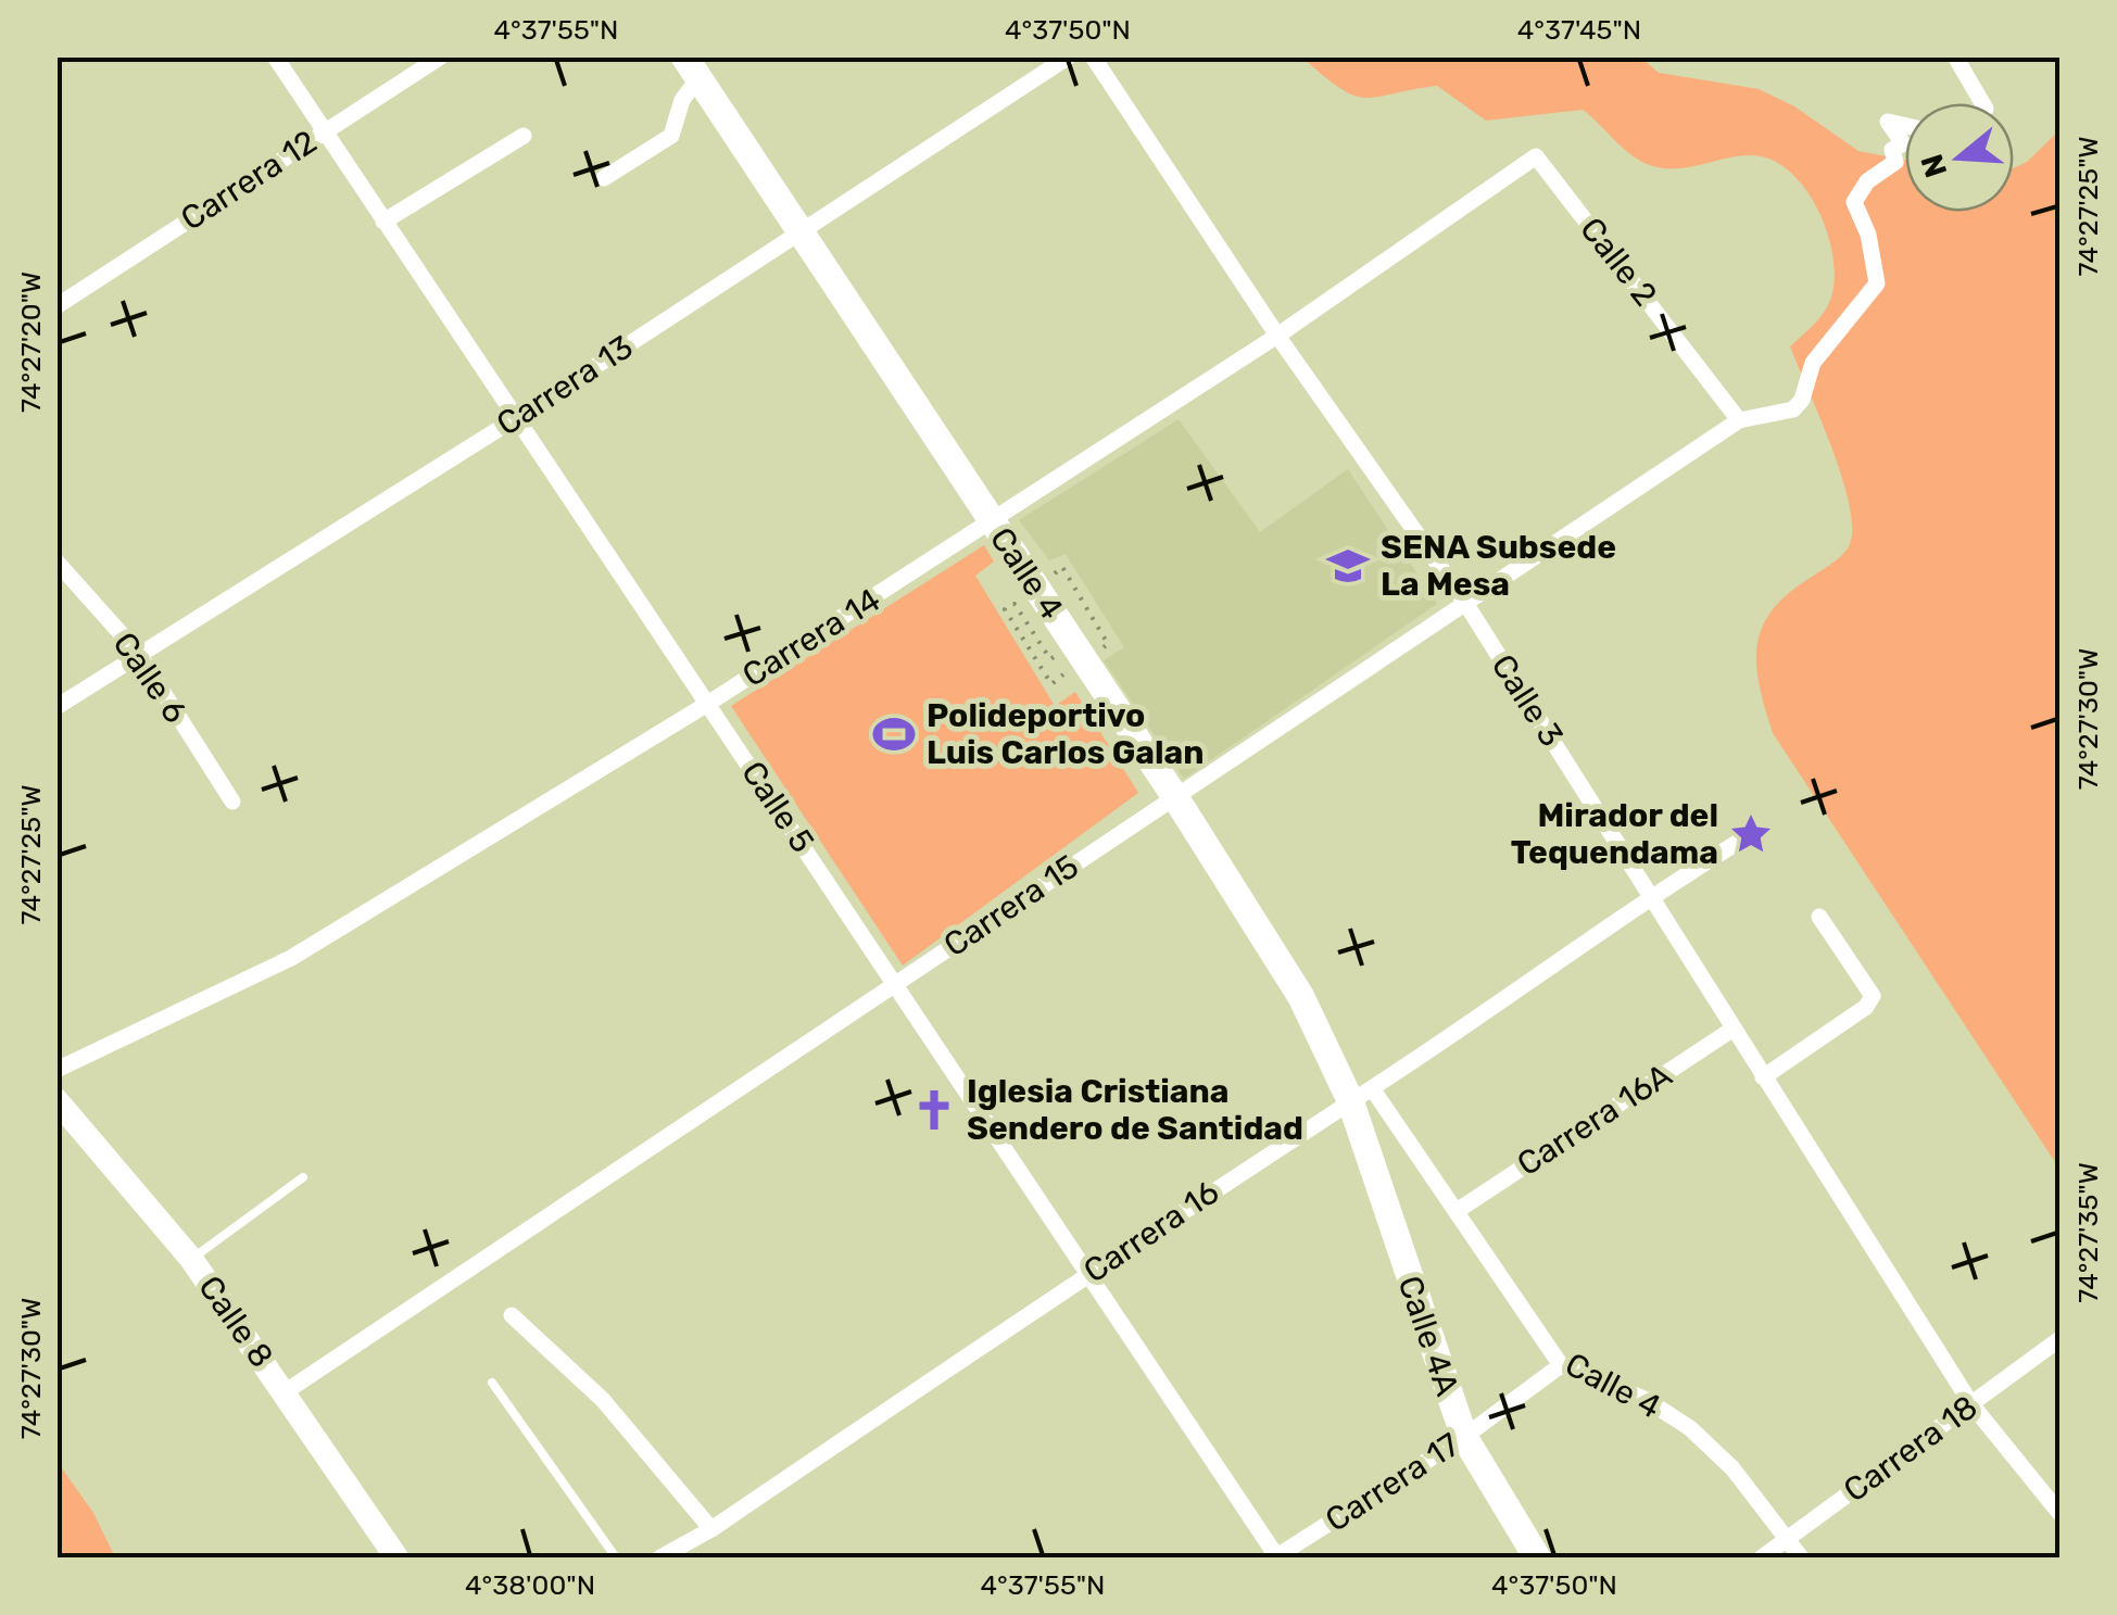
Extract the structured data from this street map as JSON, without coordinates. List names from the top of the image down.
{
  "streets": {
    "main road": ["Calle 4", "Calle 8", "Calle 4A"],
    "street": [
      "Carrera 12",
      "Calle 2",
      "Carrera 13",
      "Carrera 14",
      "Calle 6",
      "Calle 3",
      "Calle 5",
      "Carrera 15",
      "Carrera 16A",
      "Carrera 16",
      "Carrera 18",
      "Carrera 17"
    ]
  },
  "crossings": [
    ["Carrera 12", "Calle 5"],
    ["Calle 2", "Carrera 14"],
    ["Calle 2", "Carrera 15"],
    ["Carrera 13", "Calle 4"],
    ["Carrera 13", "Calle 6"],
    ["Carrera 13", "Calle 5"],
    ["Calle 4", "Carrera 14"],
    ["Calle 4", "Carrera 15"],
    ["Calle 4", "Carrera 16A"],
    ["Calle 4", "Carrera 16"],
    ["Calle 4", "Calle 4A"],
    ["Calle 4", "Carrera 18"],
    ["Calle 4", "Carrera 17"],
    ["Carrera 14", "Calle 3"],
    ["Carrera 14", "Calle 5"],
    ["Calle 3", "Carrera 15"],
    ["Calle 3", "Carrera 16A"],
    ["Calle 3", "Carrera 16"],
    ["Calle 3", "Carrera 18"],
    ["Calle 5", "Carrera 15"],
    ["Calle 5", "Carrera 16"],
    ["Calle 5", "Carrera 17"],
    ["Carrera 15", "Calle 8"],
    ["Carrera 16", "Calle 4A"],
    ["Calle 4A", "Carrera 17"]
  ],
  "places": {
    "school or university": ["SENA Subsede La Mesa"],
    "sports": ["Polideportivo Luis Carlos Galan"],
    "place": ["Mirador del Tequendama"],
    "church": ["Iglesia Cristiana Sendero de Santidad"]
  },
  "north": "left",
  "coordinates": [
    "4°37'55\"N",
    "4°37'50\"N",
    "4°37'45\"N",
    "74°27'25\"W",
    "74°27'20\"W",
    "74°27'30\"W",
    "74°27'35\"W",
    "4°38'00\"N"
  ]
}
